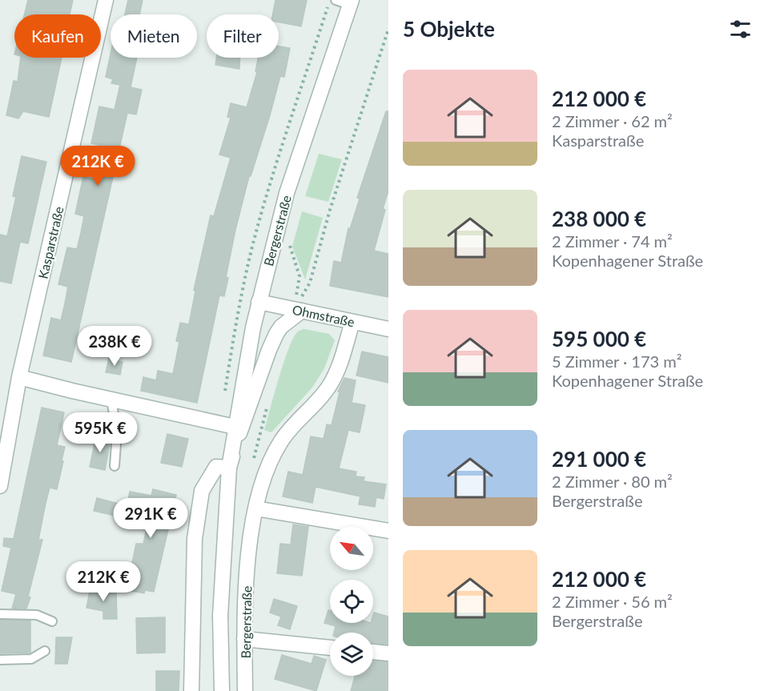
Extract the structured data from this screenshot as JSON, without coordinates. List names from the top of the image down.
{
  "streets": {
    "street": ["Bergerstraße", "Kasparstraße", "Ohmstraße"]
  },
  "crossings": [
    ["Bergerstraße", "Ohmstraße"]
  ],
  "north": "top left",
  "page": {
    "heading": "5 Objekte",
    "chip": ["Kaufen", "Mieten", "Filter"],
    "list": [
      {
        "name": "212 000 €",
        "note": "2 Zimmer · 62 m² · Kasparstraße"
      },
      {
        "name": "238 000 €",
        "note": "2 Zimmer · 74 m² · Kopenhagener Straße"
      },
      {
        "name": "595 000 €",
        "note": "5 Zimmer · 173 m² · Kopenhagener Straße"
      },
      {
        "name": "291 000 €",
        "note": "2 Zimmer · 80 m² · Bergerstraße"
      },
      {
        "name": "212 000 €",
        "note": "2 Zimmer · 56 m² · Bergerstraße"
      }
    ],
    "price": [
      "212K €",
      "238K €",
      "595K €",
      "291K €",
      "212K €"
    ]
  }
}
